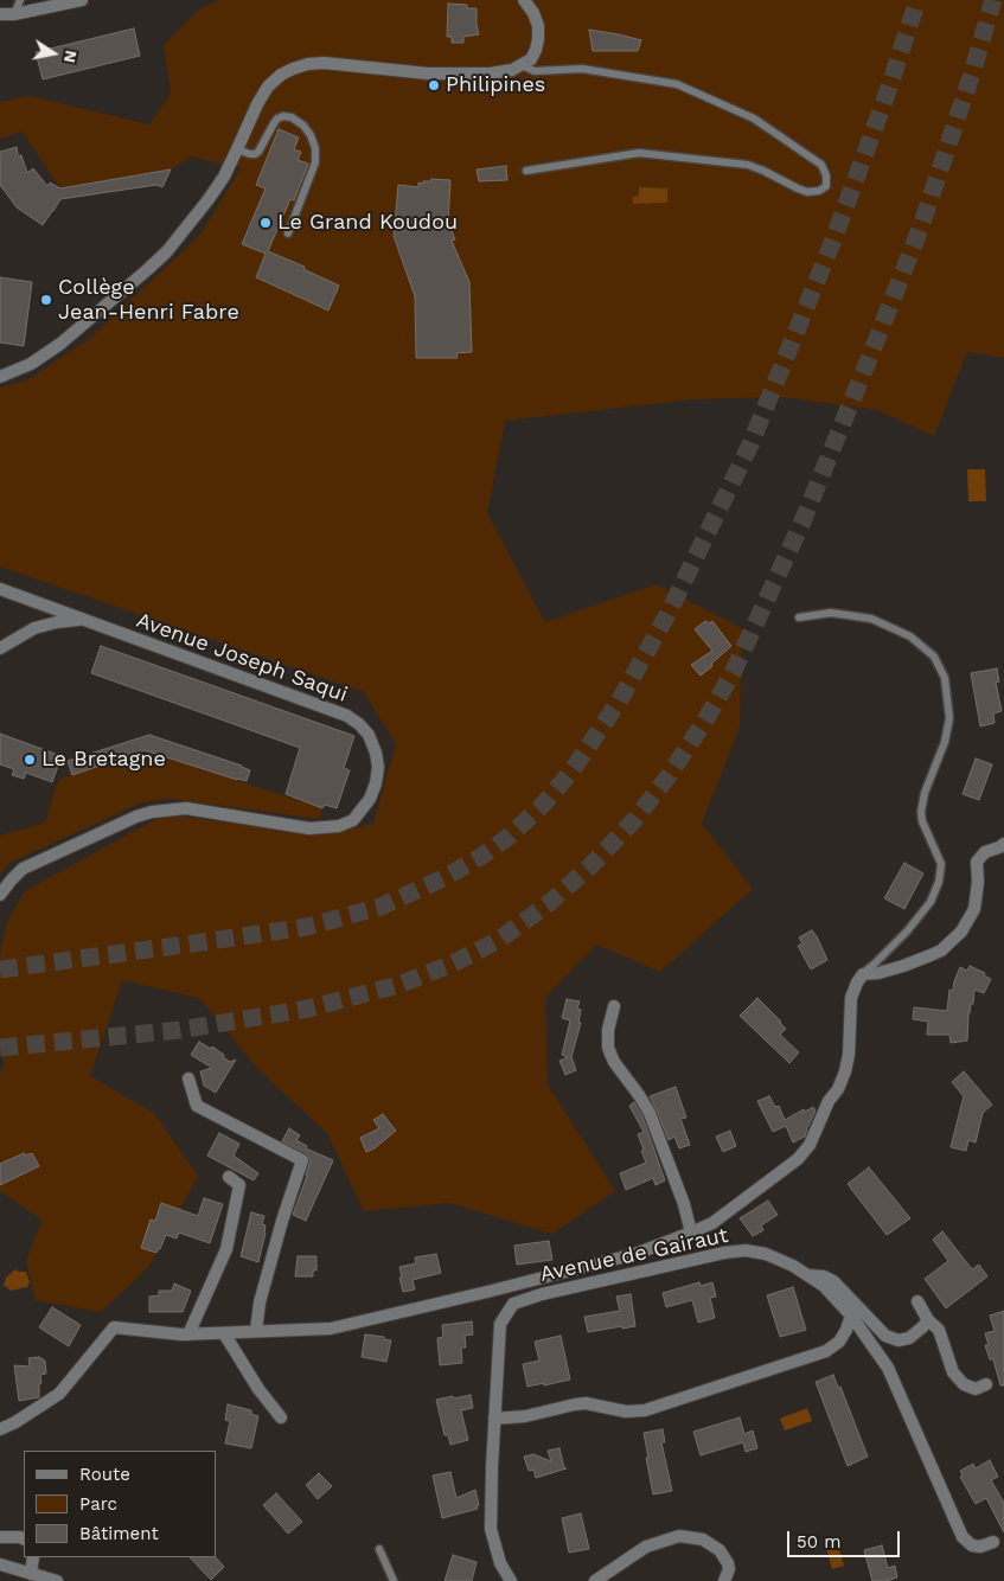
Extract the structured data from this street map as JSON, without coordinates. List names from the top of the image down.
{
  "streets": {
    "street": ["Avenue Joseph Saqui", "Avenue de Gairaut"]
  },
  "places": [
    "Philipines",
    "Le Grand Koudou",
    "Collège Jean-Henri Fabre",
    "Le Bretagne"
  ],
  "legend": ["Route", "Parc", "Bâtiment"],
  "scale_bar": "50 m",
  "north": "right"
}
